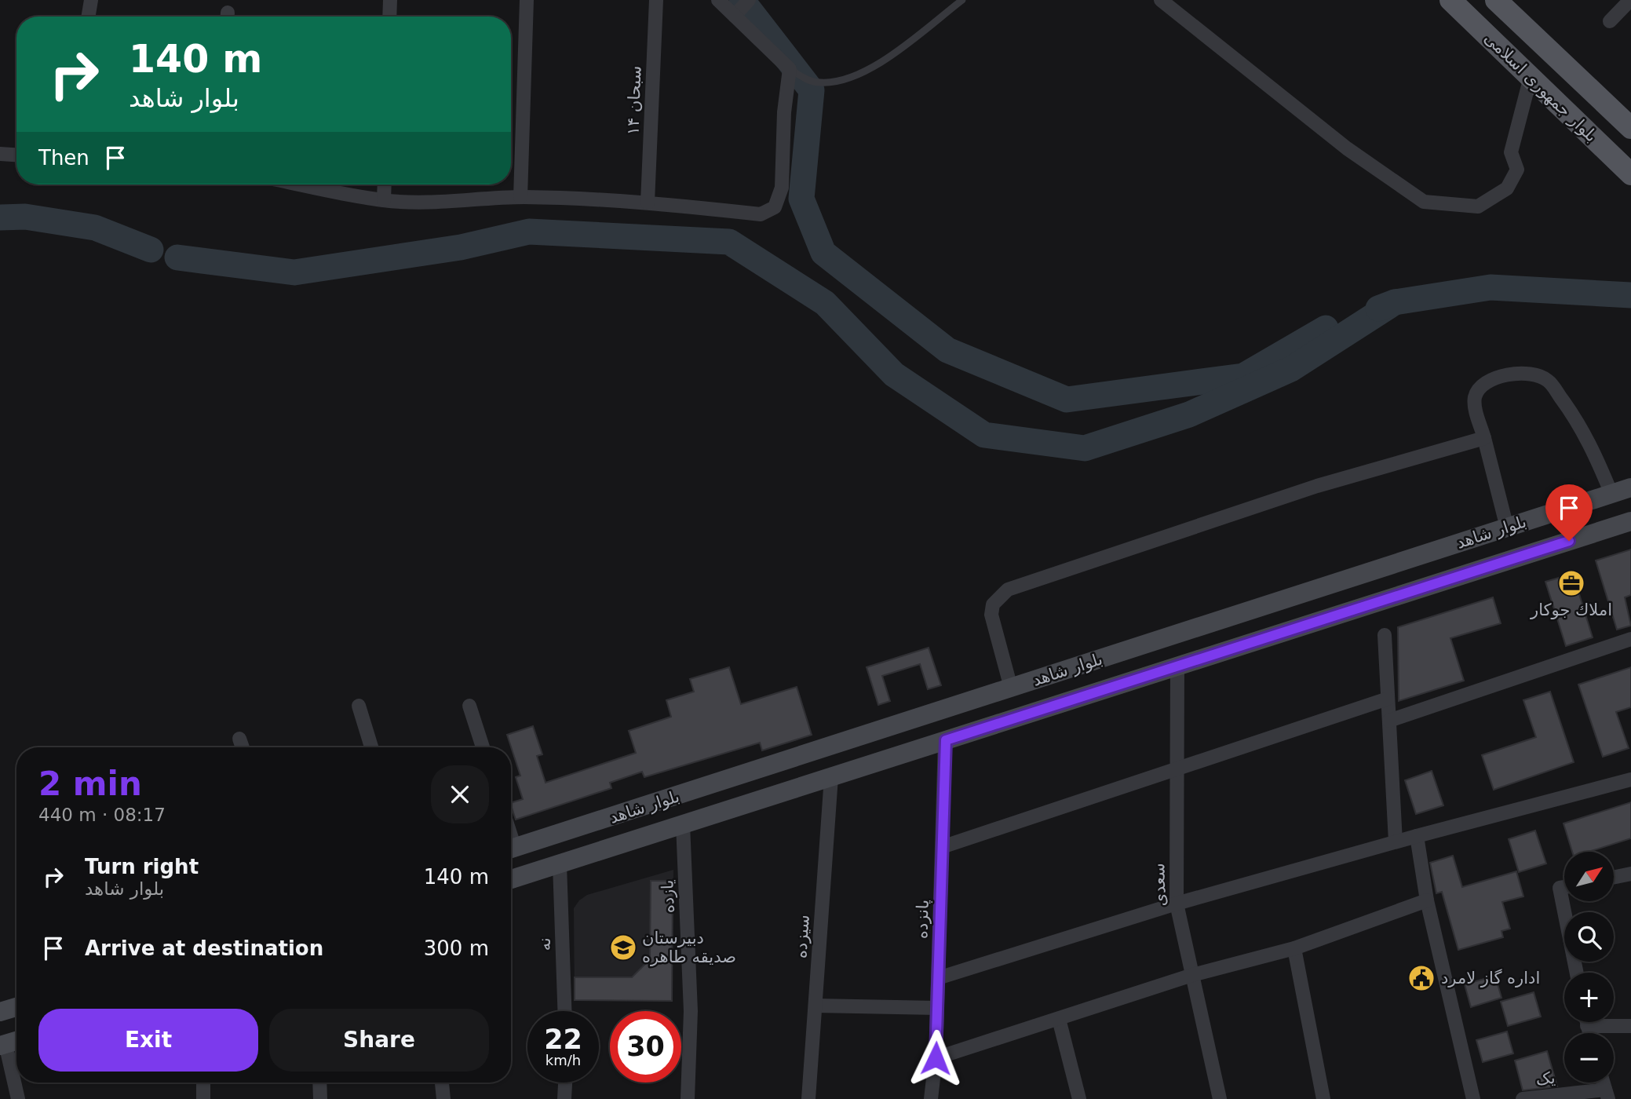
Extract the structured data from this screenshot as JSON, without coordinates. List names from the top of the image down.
{
  "streets": {
    "main road": ["بلوار جمهوری اسلامی", "بلوار شاهد"],
    "street": [
      "سبحان ۱۴",
      "سعدی",
      "یازده",
      "پانزده",
      "سیزده",
      "نه",
      "یک"
    ]
  },
  "crossings": [
    ["بلوار شاهد", "سعدی"],
    ["بلوار شاهد", "یازده"],
    ["بلوار شاهد", "پانزده"],
    ["بلوار شاهد", "سیزده"],
    ["بلوار شاهد", "نه"]
  ],
  "places": {
    "office": ["املاك جوكار"],
    "school or university": ["دبیرستان صدیقه طاهره"],
    "public building": ["اداره گاز لامرد"]
  },
  "north": "top right",
  "page": {
    "turn": ["140 m", "بلوار شاهد"],
    "then": "Then",
    "heading": ["2 min", "440 m · 08:17"],
    "list": [
      {
        "name": "Turn right",
        "note": "بلوار شاهد",
        "value": "140 m"
      },
      {
        "name": "Arrive at destination",
        "value": "300 m"
      }
    ],
    "map_buttons": ["+", "−"],
    "buttons": ["Exit", "Share"],
    "speed": "22 km/h",
    "limit": "30"
  }
}
